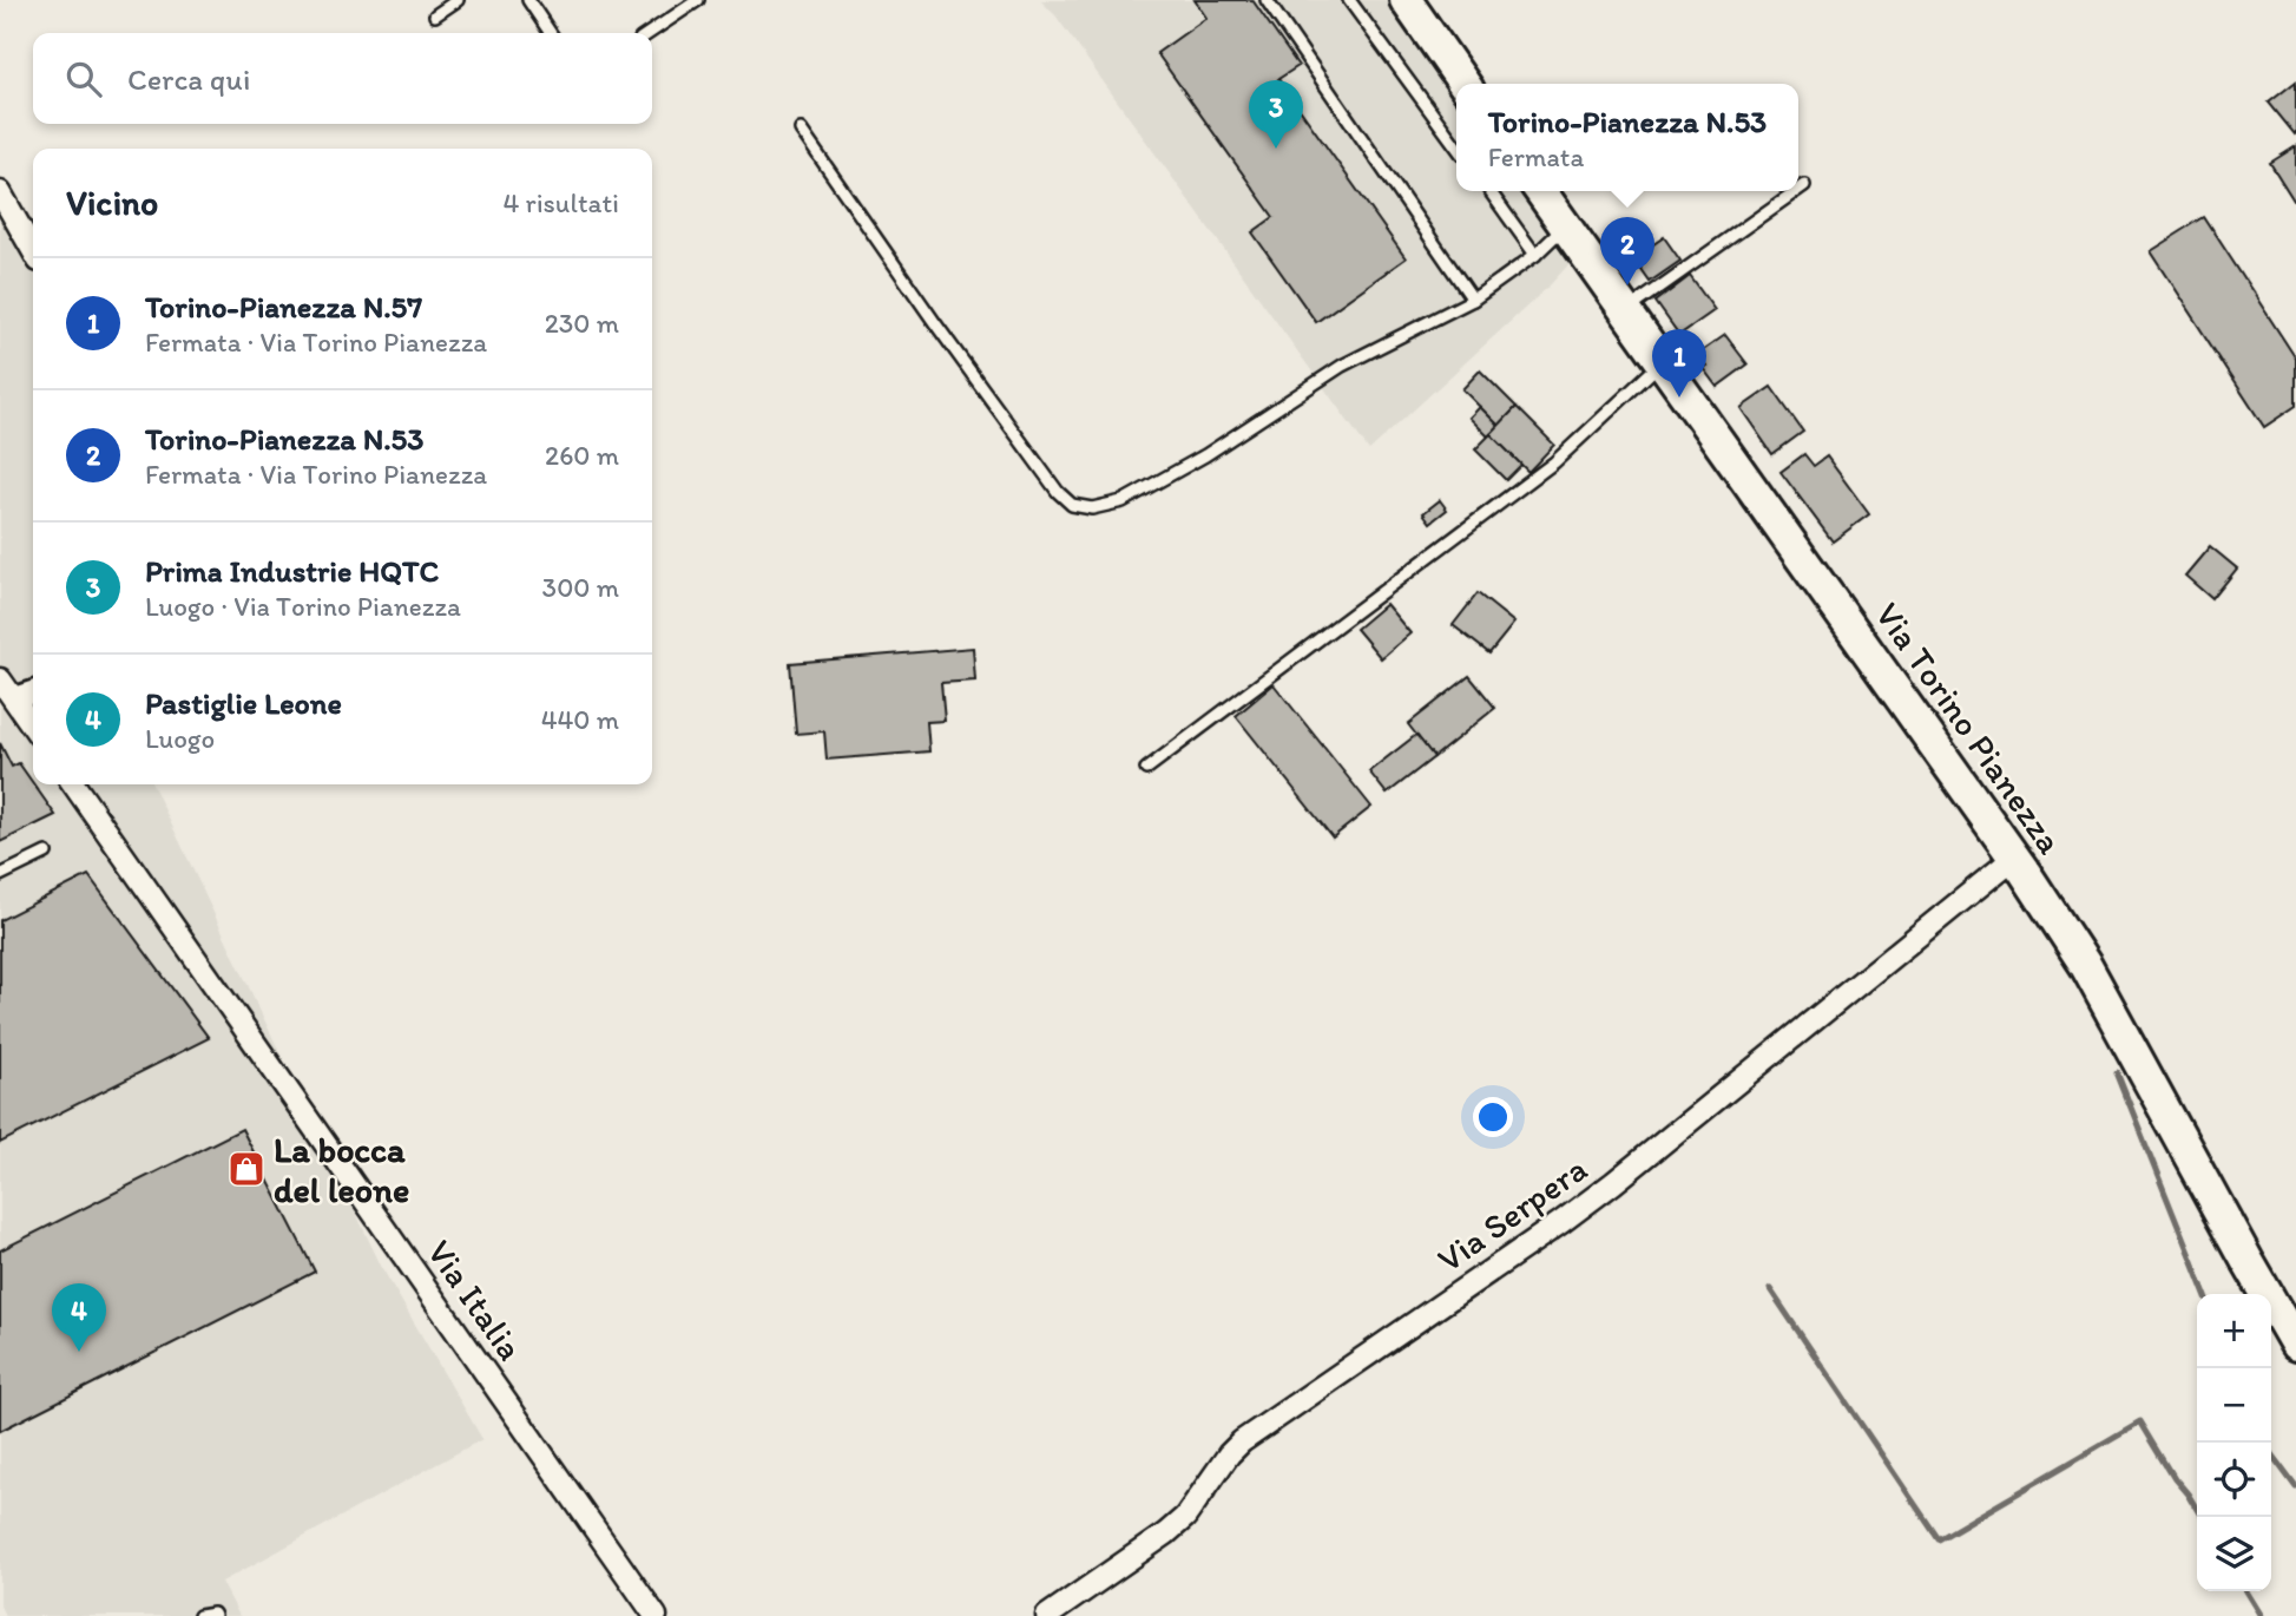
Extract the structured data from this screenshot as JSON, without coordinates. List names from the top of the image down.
{
  "streets": {
    "main road": ["Via Torino Pianezza"],
    "street": ["Via Serpera", "Via Italia"]
  },
  "crossings": [
    ["Via Torino Pianezza", "Via Serpera"]
  ],
  "places": {
    "shop": ["La bocca del leone"]
  },
  "page": {
    "search": "Cerca qui",
    "pins": [
      "3",
      "2",
      "1",
      "4"
    ],
    "popup": ["Torino-Pianezza N.53", "Fermata"],
    "heading": ["Vicino", "4 risultati"],
    "list": [
      {
        "mark": "1",
        "name": "Torino-Pianezza N.57",
        "note": "Fermata · Via Torino Pianezza",
        "value": "230 m"
      },
      {
        "mark": "2",
        "name": "Torino-Pianezza N.53",
        "note": "Fermata · Via Torino Pianezza",
        "value": "260 m"
      },
      {
        "mark": "3",
        "name": "Prima Industrie HQTC",
        "note": "Luogo · Via Torino Pianezza",
        "value": "300 m"
      },
      {
        "mark": "4",
        "name": "Pastiglie Leone",
        "note": "Luogo",
        "value": "440 m"
      }
    ],
    "map_buttons": ["+", "−"]
  }
}
